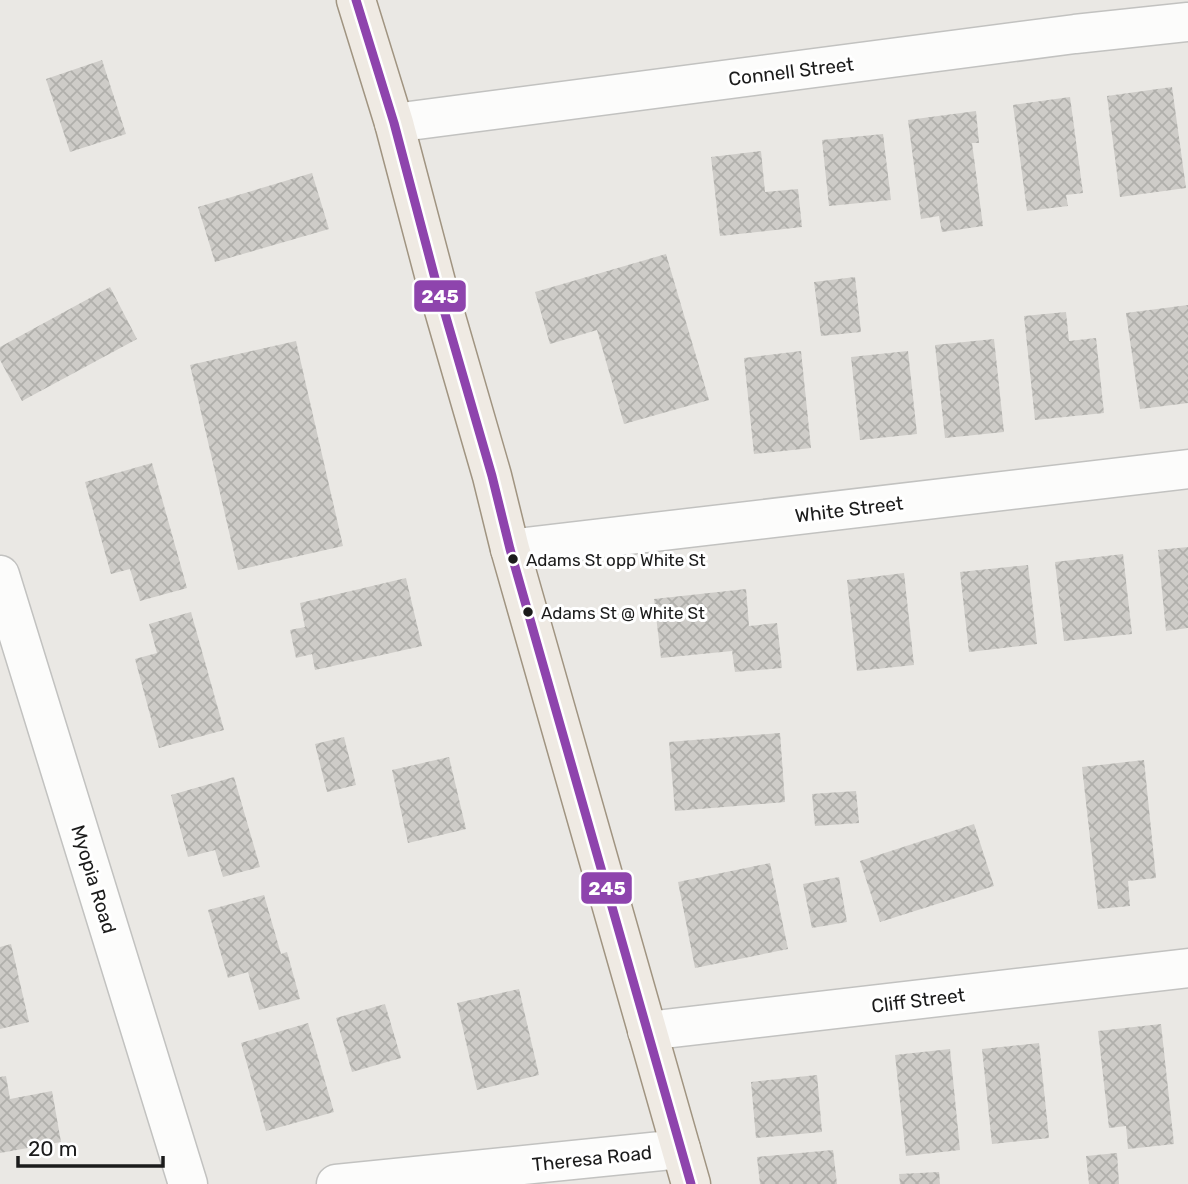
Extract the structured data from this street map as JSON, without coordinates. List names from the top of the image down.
{
  "streets": {
    "street": [
      "Connell Street",
      "White Street",
      "Myopia Road",
      "Cliff Street",
      "Theresa Road"
    ]
  },
  "places": ["Adams St opp White St", "Adams St @ White St"],
  "lines": ["transit line 245"],
  "scale_bar": "20 m"
}
